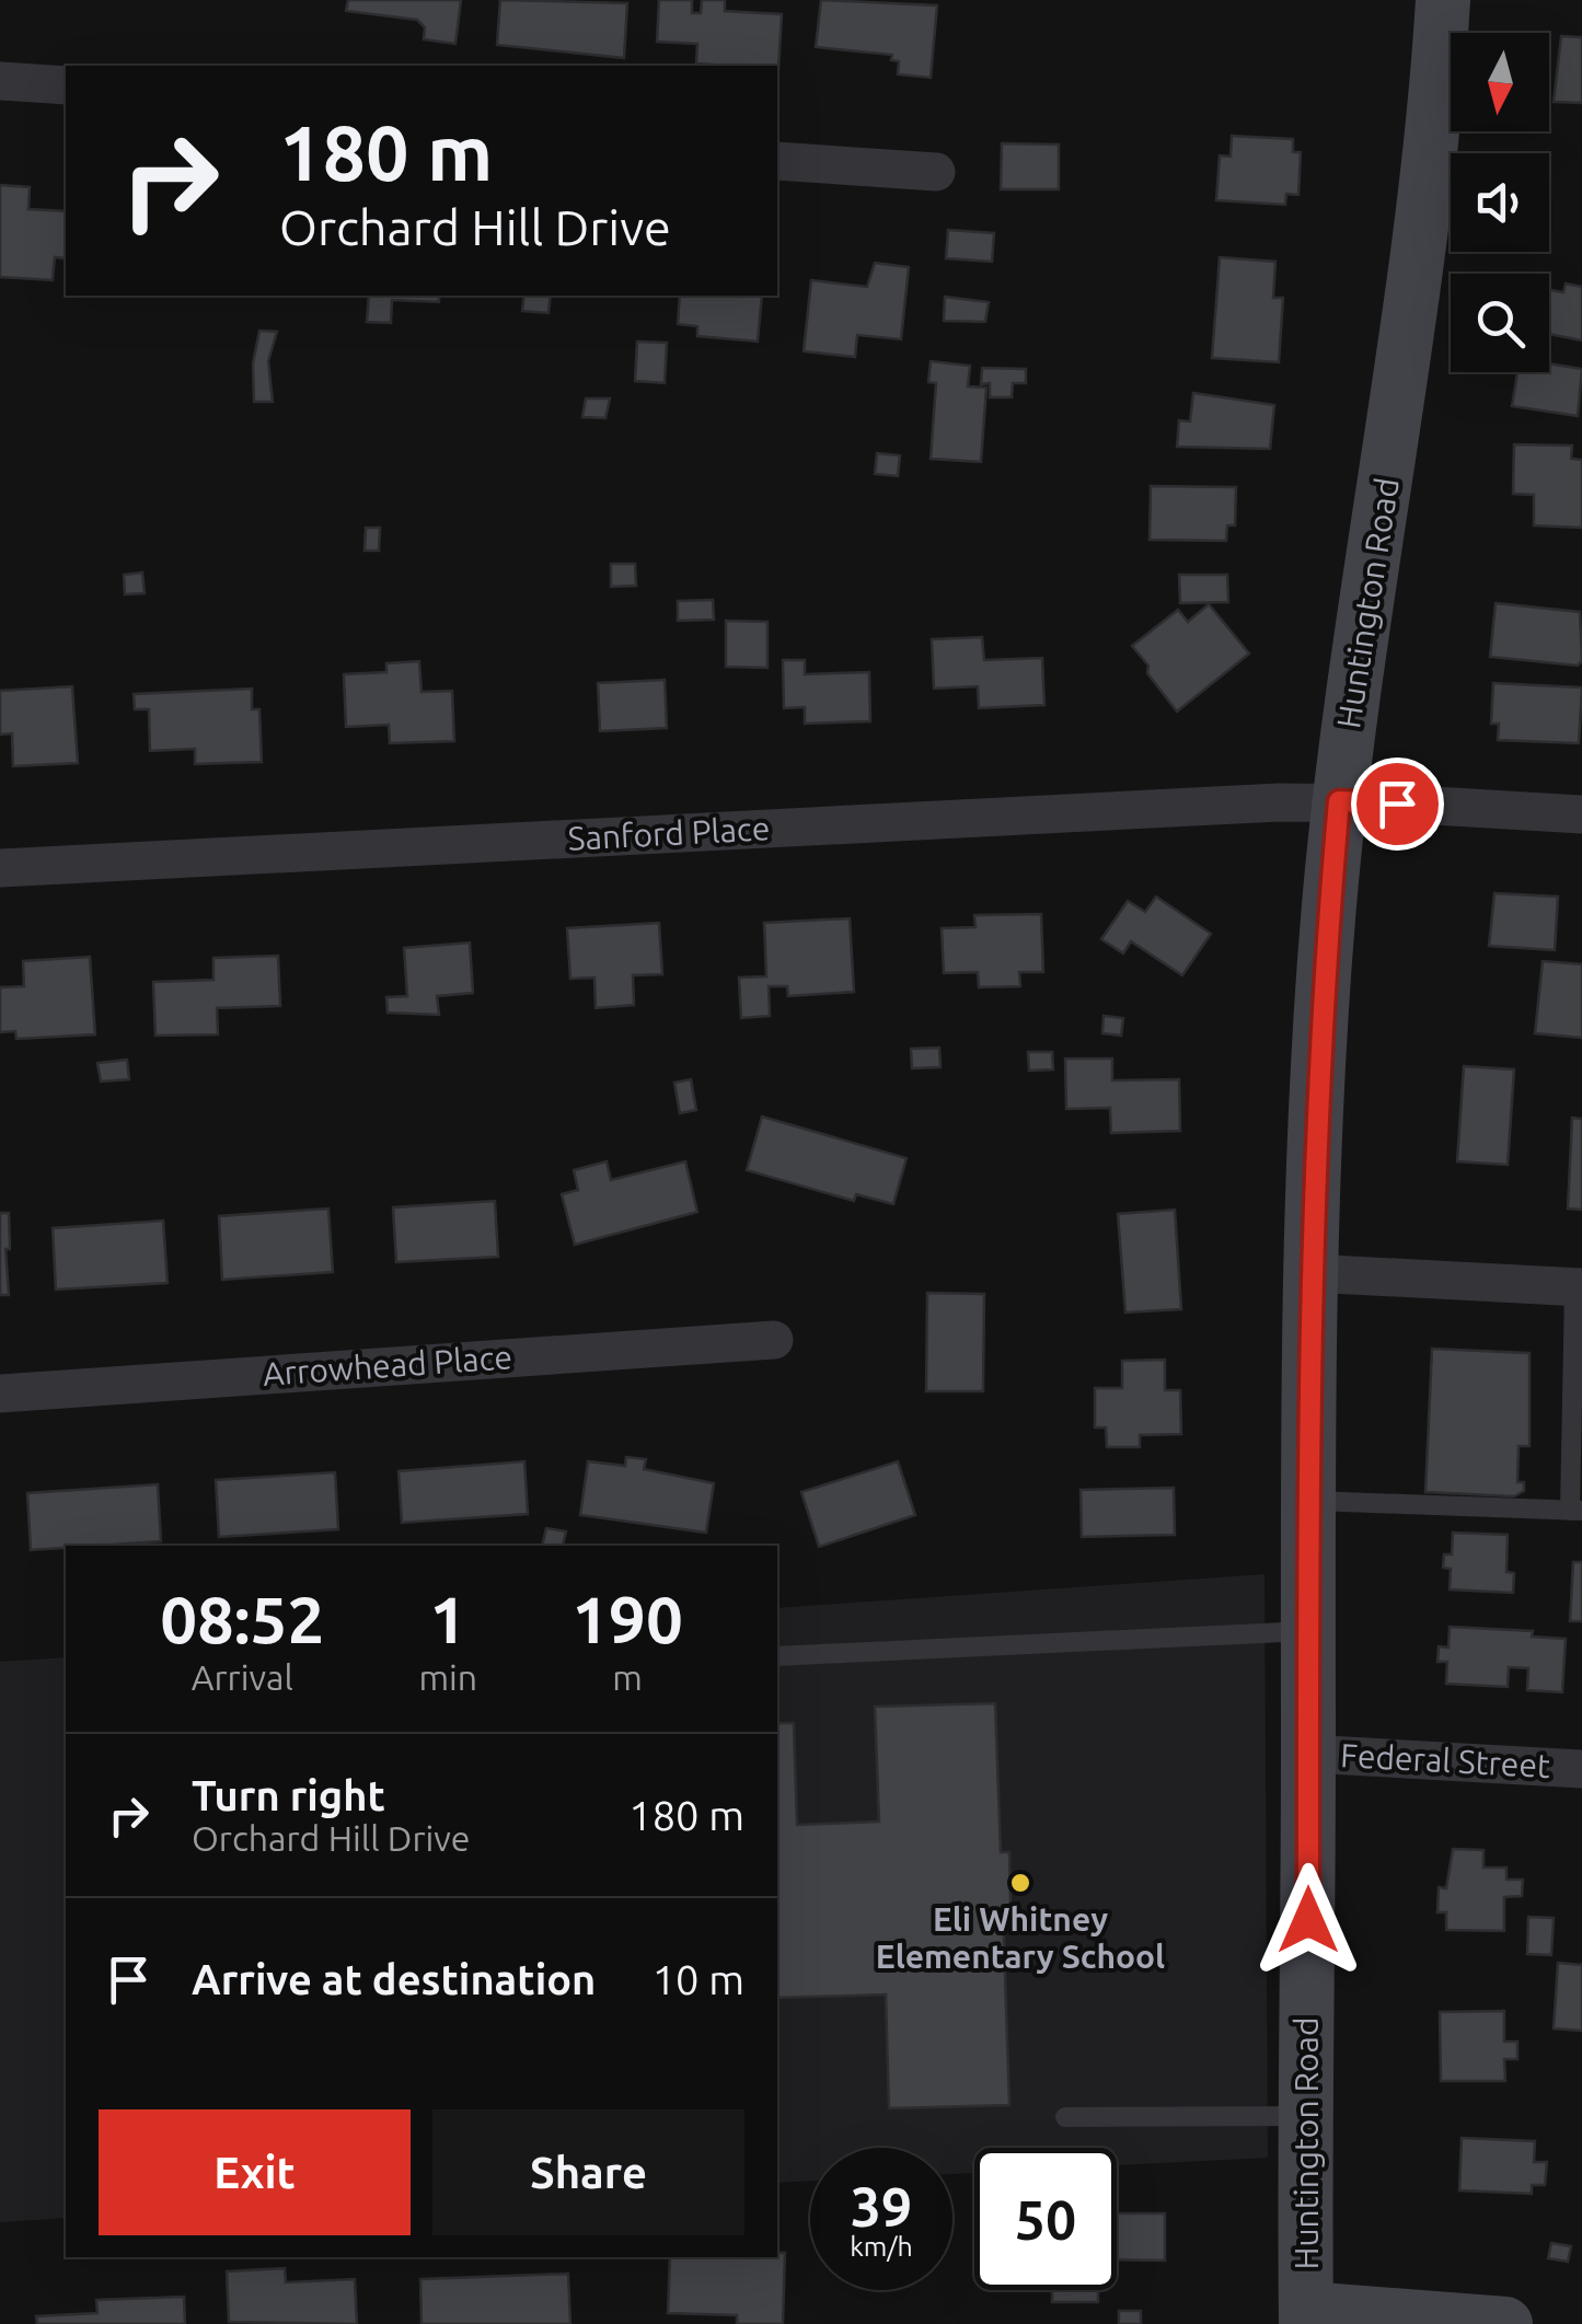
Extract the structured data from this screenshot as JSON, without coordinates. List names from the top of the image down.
{
  "streets": {
    "main road": ["Huntington Road"],
    "street": ["Sanford Place", "Arrowhead Place", "Federal Street"]
  },
  "crossings": [
    ["Huntington Road", "Sanford Place"],
    ["Huntington Road", "Federal Street"]
  ],
  "places": ["Eli Whitney Elementary School"],
  "north": "bottom",
  "page": {
    "turn": ["180 m", "Orchard Hill Drive"],
    "eta": [
      "08:52",
      "Arrival",
      "1",
      "min",
      "190",
      "m"
    ],
    "list": [
      {
        "name": "Turn right",
        "note": "Orchard Hill Drive",
        "value": "180 m"
      },
      {
        "name": "Arrive at destination",
        "value": "10 m"
      }
    ],
    "buttons": ["Exit", "Share"],
    "speed": "39 km/h",
    "limit": "50"
  }
}
